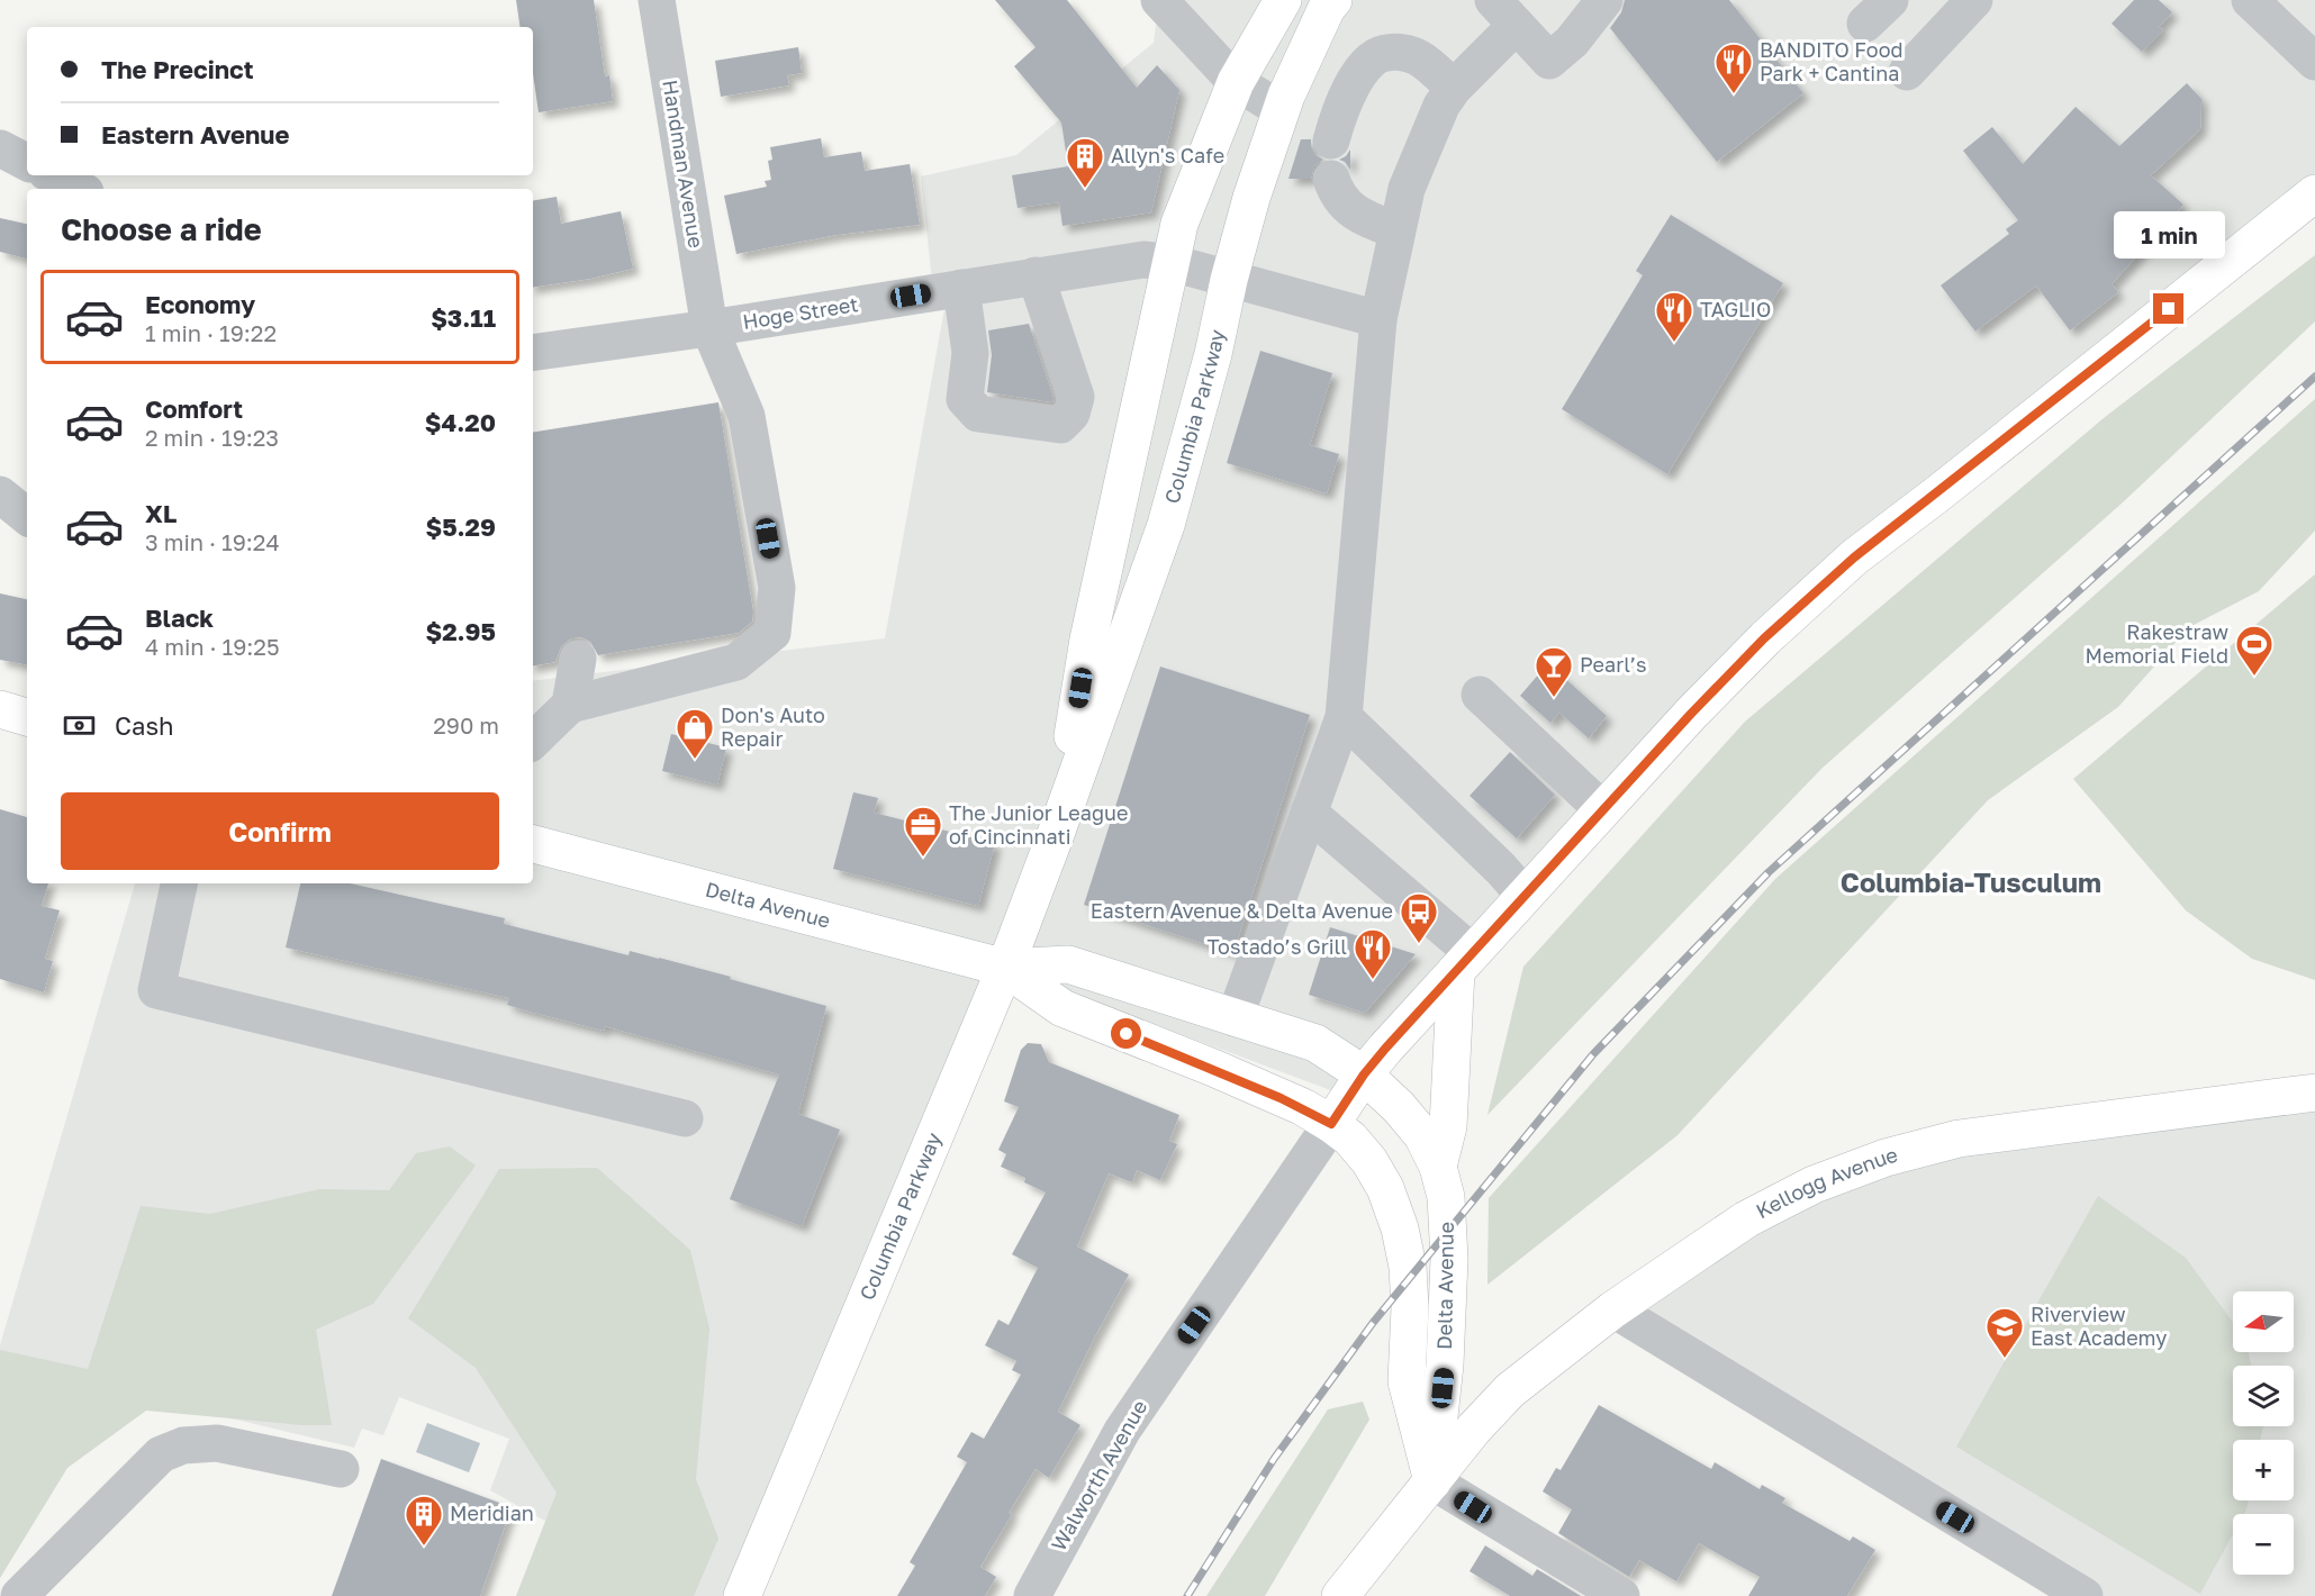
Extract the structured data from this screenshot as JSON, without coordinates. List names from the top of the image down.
{
  "streets": {
    "main road": ["Columbia Parkway", "Delta Avenue", "Kellogg Avenue"],
    "street": ["Handman Avenue", "Hoge Street", "Walworth Avenue"]
  },
  "crossings": [
    ["Handman Avenue", "Hoge Street"],
    ["Hoge Street", "Columbia Parkway"],
    ["Columbia Parkway", "Delta Avenue"],
    ["Delta Avenue", "Kellogg Avenue"],
    ["Delta Avenue", "Walworth Avenue"]
  ],
  "districts": ["Columbia-Tusculum"],
  "places": {
    "restaurant": ["BANDITO Food Park + Cantina", "TAGLIO", "Tostado’s Grill"],
    "building": ["Allyn's Cafe", "Meridian"],
    "sports": ["Rakestraw Memorial Field"],
    "bar": ["Pearl’s"],
    "shop": ["Don's Auto Repair"],
    "office": ["The Junior League of Cincinnati"],
    "bus stop": ["Eastern Avenue & Delta Avenue"],
    "school or university": ["Riverview East Academy"]
  },
  "north": "left",
  "page": {
    "banner": ["The Precinct", "Eastern Avenue"],
    "heading": "Choose a ride",
    "bubble": "1 min",
    "list": [
      {
        "name": "Economy",
        "note": "1 min · 19:22",
        "value": "$3.11"
      },
      {
        "name": "Comfort",
        "note": "2 min · 19:23",
        "value": "$4.20"
      },
      {
        "name": "XL",
        "note": "3 min · 19:24",
        "value": "$5.29"
      },
      {
        "name": "Black",
        "note": "4 min · 19:25",
        "value": "$2.95"
      }
    ],
    "pay": ["Cash", "290 m"],
    "buttons": "Confirm",
    "map_buttons": ["+", "−"]
  }
}
